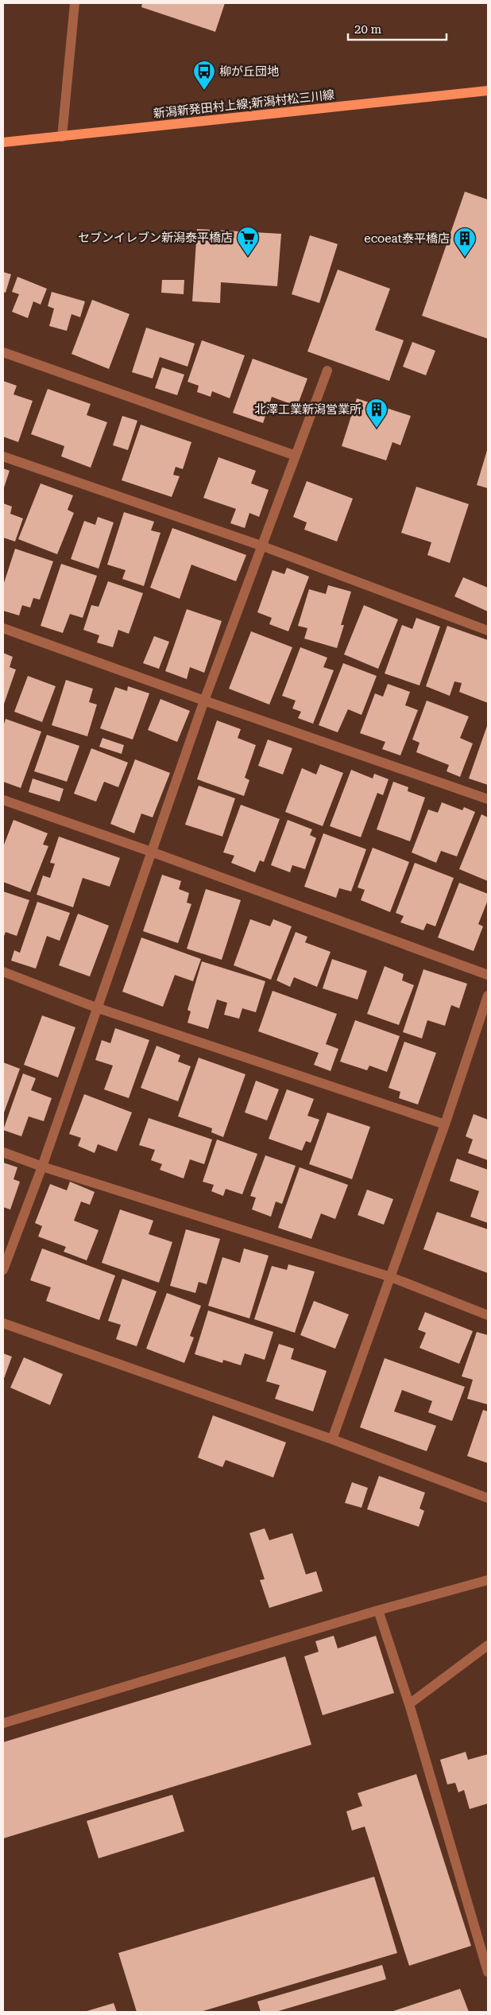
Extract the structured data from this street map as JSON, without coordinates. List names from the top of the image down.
{
  "streets": {
    "main road": ["新潟新発田村上線;新潟村松三川線"]
  },
  "places": {
    "bus stop": ["柳が丘団地"],
    "supermarket": ["セブンイレブン新潟泰平橋店"],
    "building": ["ecoeat泰平橋店", "北澤工業新潟営業所"]
  },
  "scale_bar": "20 m"
}
